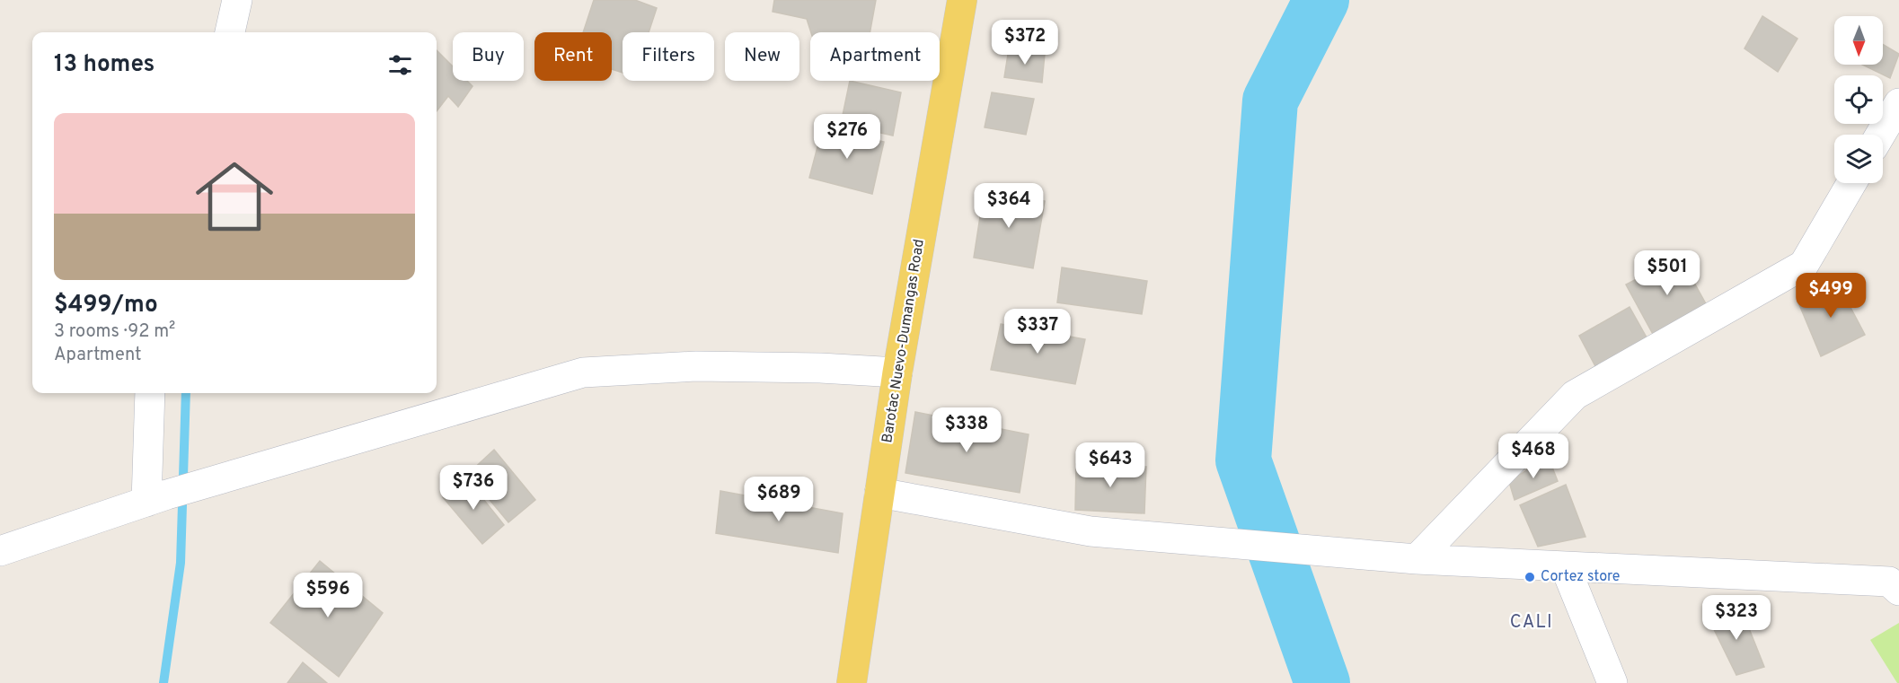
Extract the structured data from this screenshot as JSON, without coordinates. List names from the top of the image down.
{
  "streets": {
    "main road": ["Barotac Nuevo-Dumangas Road"]
  },
  "districts": ["CALI"],
  "places": ["Cortez store"],
  "north": "bottom",
  "page": {
    "price": [
      "$372",
      "$276",
      "$364",
      "$501",
      "$499",
      "$337",
      "$338",
      "$468",
      "$643",
      "$736",
      "$689",
      "$596",
      "$323"
    ],
    "chip": [
      "Buy",
      "Rent",
      "Filters",
      "New",
      "Apartment"
    ],
    "heading": "13 homes",
    "list": [
      {
        "name": "$499/mo",
        "note": "3 rooms · 92 m² · Apartment"
      }
    ]
  }
}
